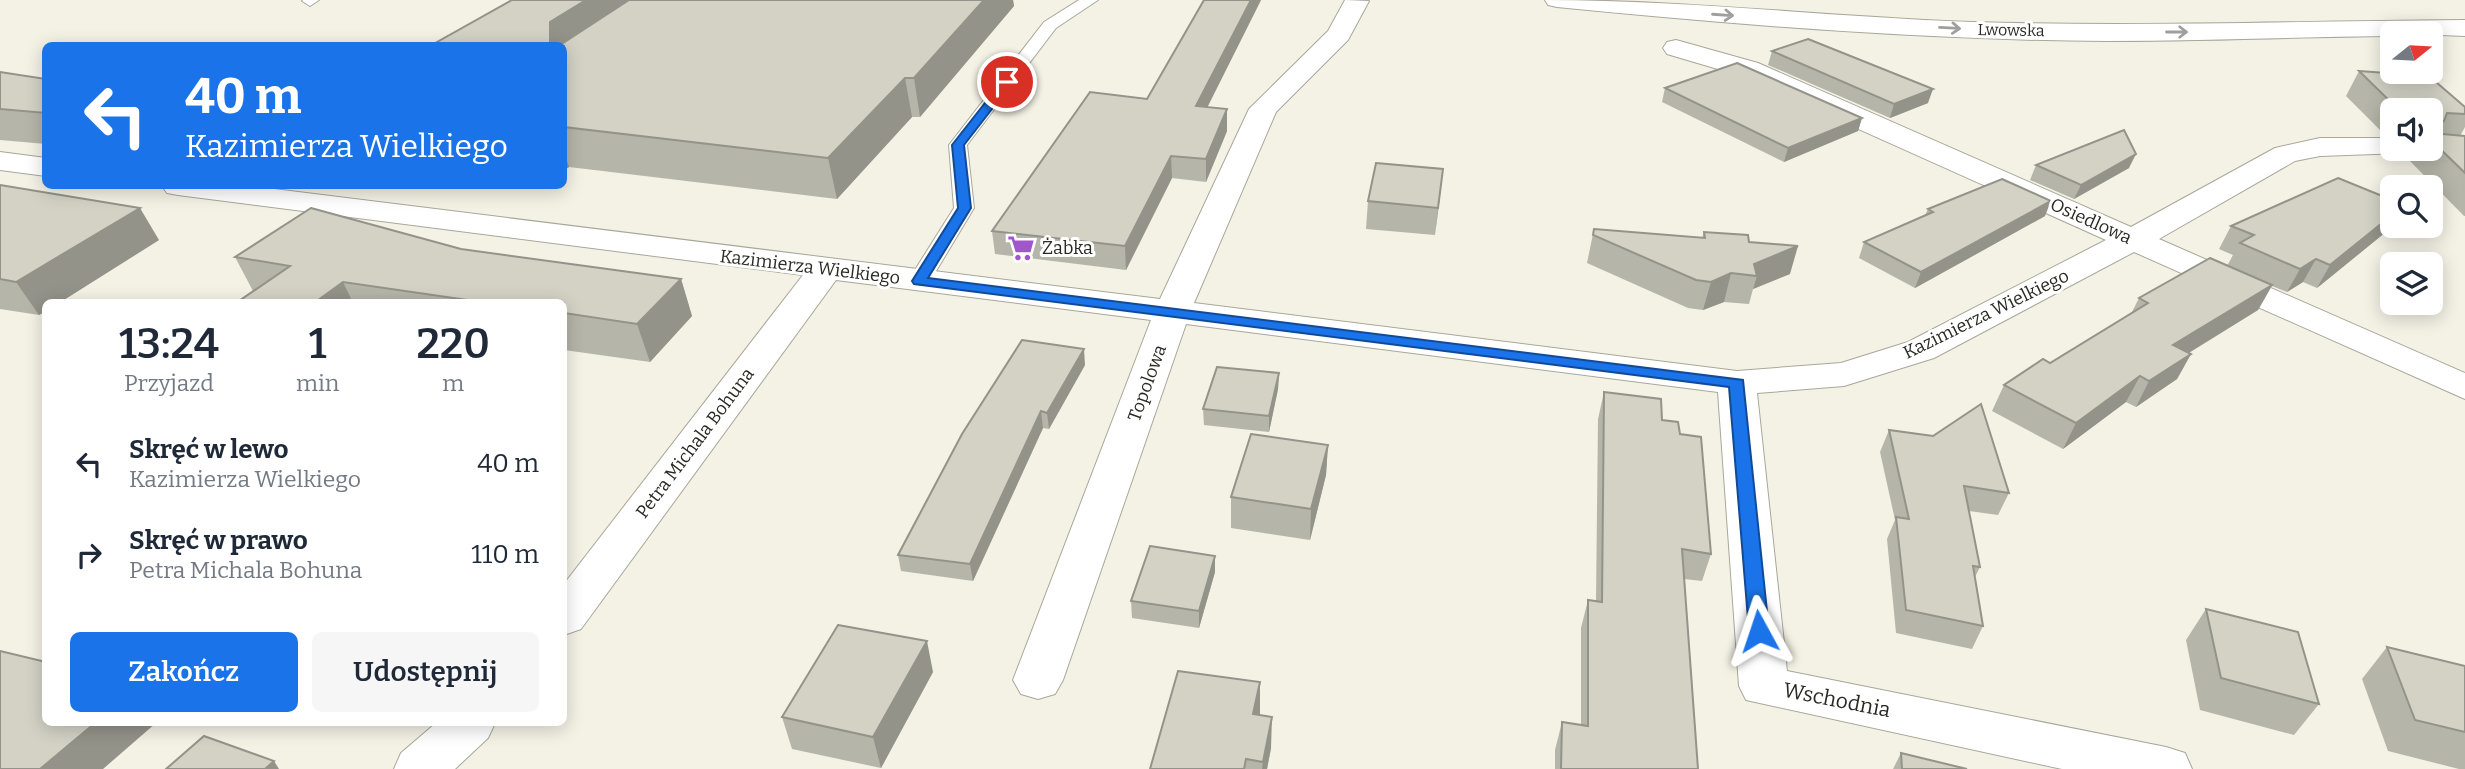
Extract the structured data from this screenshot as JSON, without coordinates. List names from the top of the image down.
{
  "streets": {
    "street": [
      "Lwowska",
      "Osiedlowa",
      "Kazimierza Wielkiego",
      "Topolowa",
      "Petra Michala Bohuna",
      "Wschodnia"
    ]
  },
  "crossings": [
    ["Osiedlowa", "Kazimierza Wielkiego"],
    ["Kazimierza Wielkiego", "Topolowa"],
    ["Kazimierza Wielkiego", "Petra Michala Bohuna"],
    ["Kazimierza Wielkiego", "Wschodnia"]
  ],
  "places": {
    "supermarket": ["Żabka"]
  },
  "north": "right",
  "page": {
    "turn": ["40 m", "Kazimierza Wielkiego"],
    "eta": [
      "13:24",
      "Przyjazd",
      "1",
      "min",
      "220",
      "m"
    ],
    "list": [
      {
        "name": "Skręć w lewo",
        "note": "Kazimierza Wielkiego",
        "value": "40 m"
      },
      {
        "name": "Skręć w prawo",
        "note": "Petra Michala Bohuna",
        "value": "110 m"
      }
    ],
    "buttons": ["Zakończ", "Udostępnij"]
  }
}
